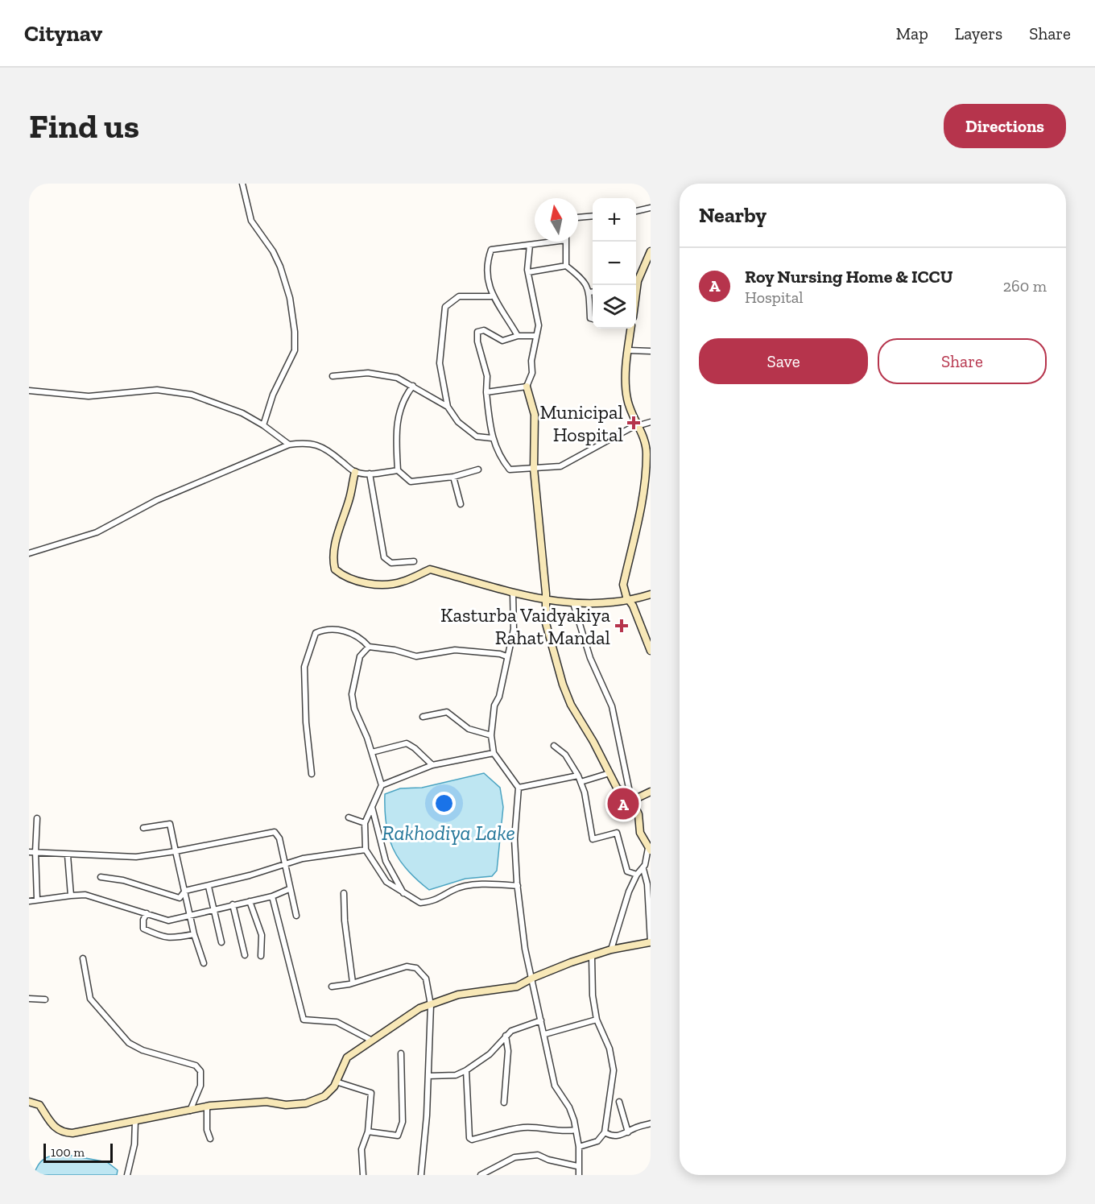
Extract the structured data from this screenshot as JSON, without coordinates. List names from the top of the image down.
{
  "water": ["Rakhodiya Lake"],
  "places": {
    "health": ["Municipal Hospital", "Kasturba Vaidyakiya Rahat Mandal"]
  },
  "scale_bar": "100 m",
  "north": "top",
  "page": {
    "header": "Citynav",
    "nav": ["Map", "Layers", "Share"],
    "buttons": [
      "Directions",
      ["Save", "Share"]
    ],
    "title": "Find us",
    "heading": "Nearby",
    "map_buttons": ["+", "−"],
    "list": [
      {
        "mark": "A",
        "name": "Roy Nursing Home & ICCU",
        "note": "Hospital",
        "value": "260 m"
      }
    ],
    "pins": "A",
    "scale": "100 m"
  }
}
